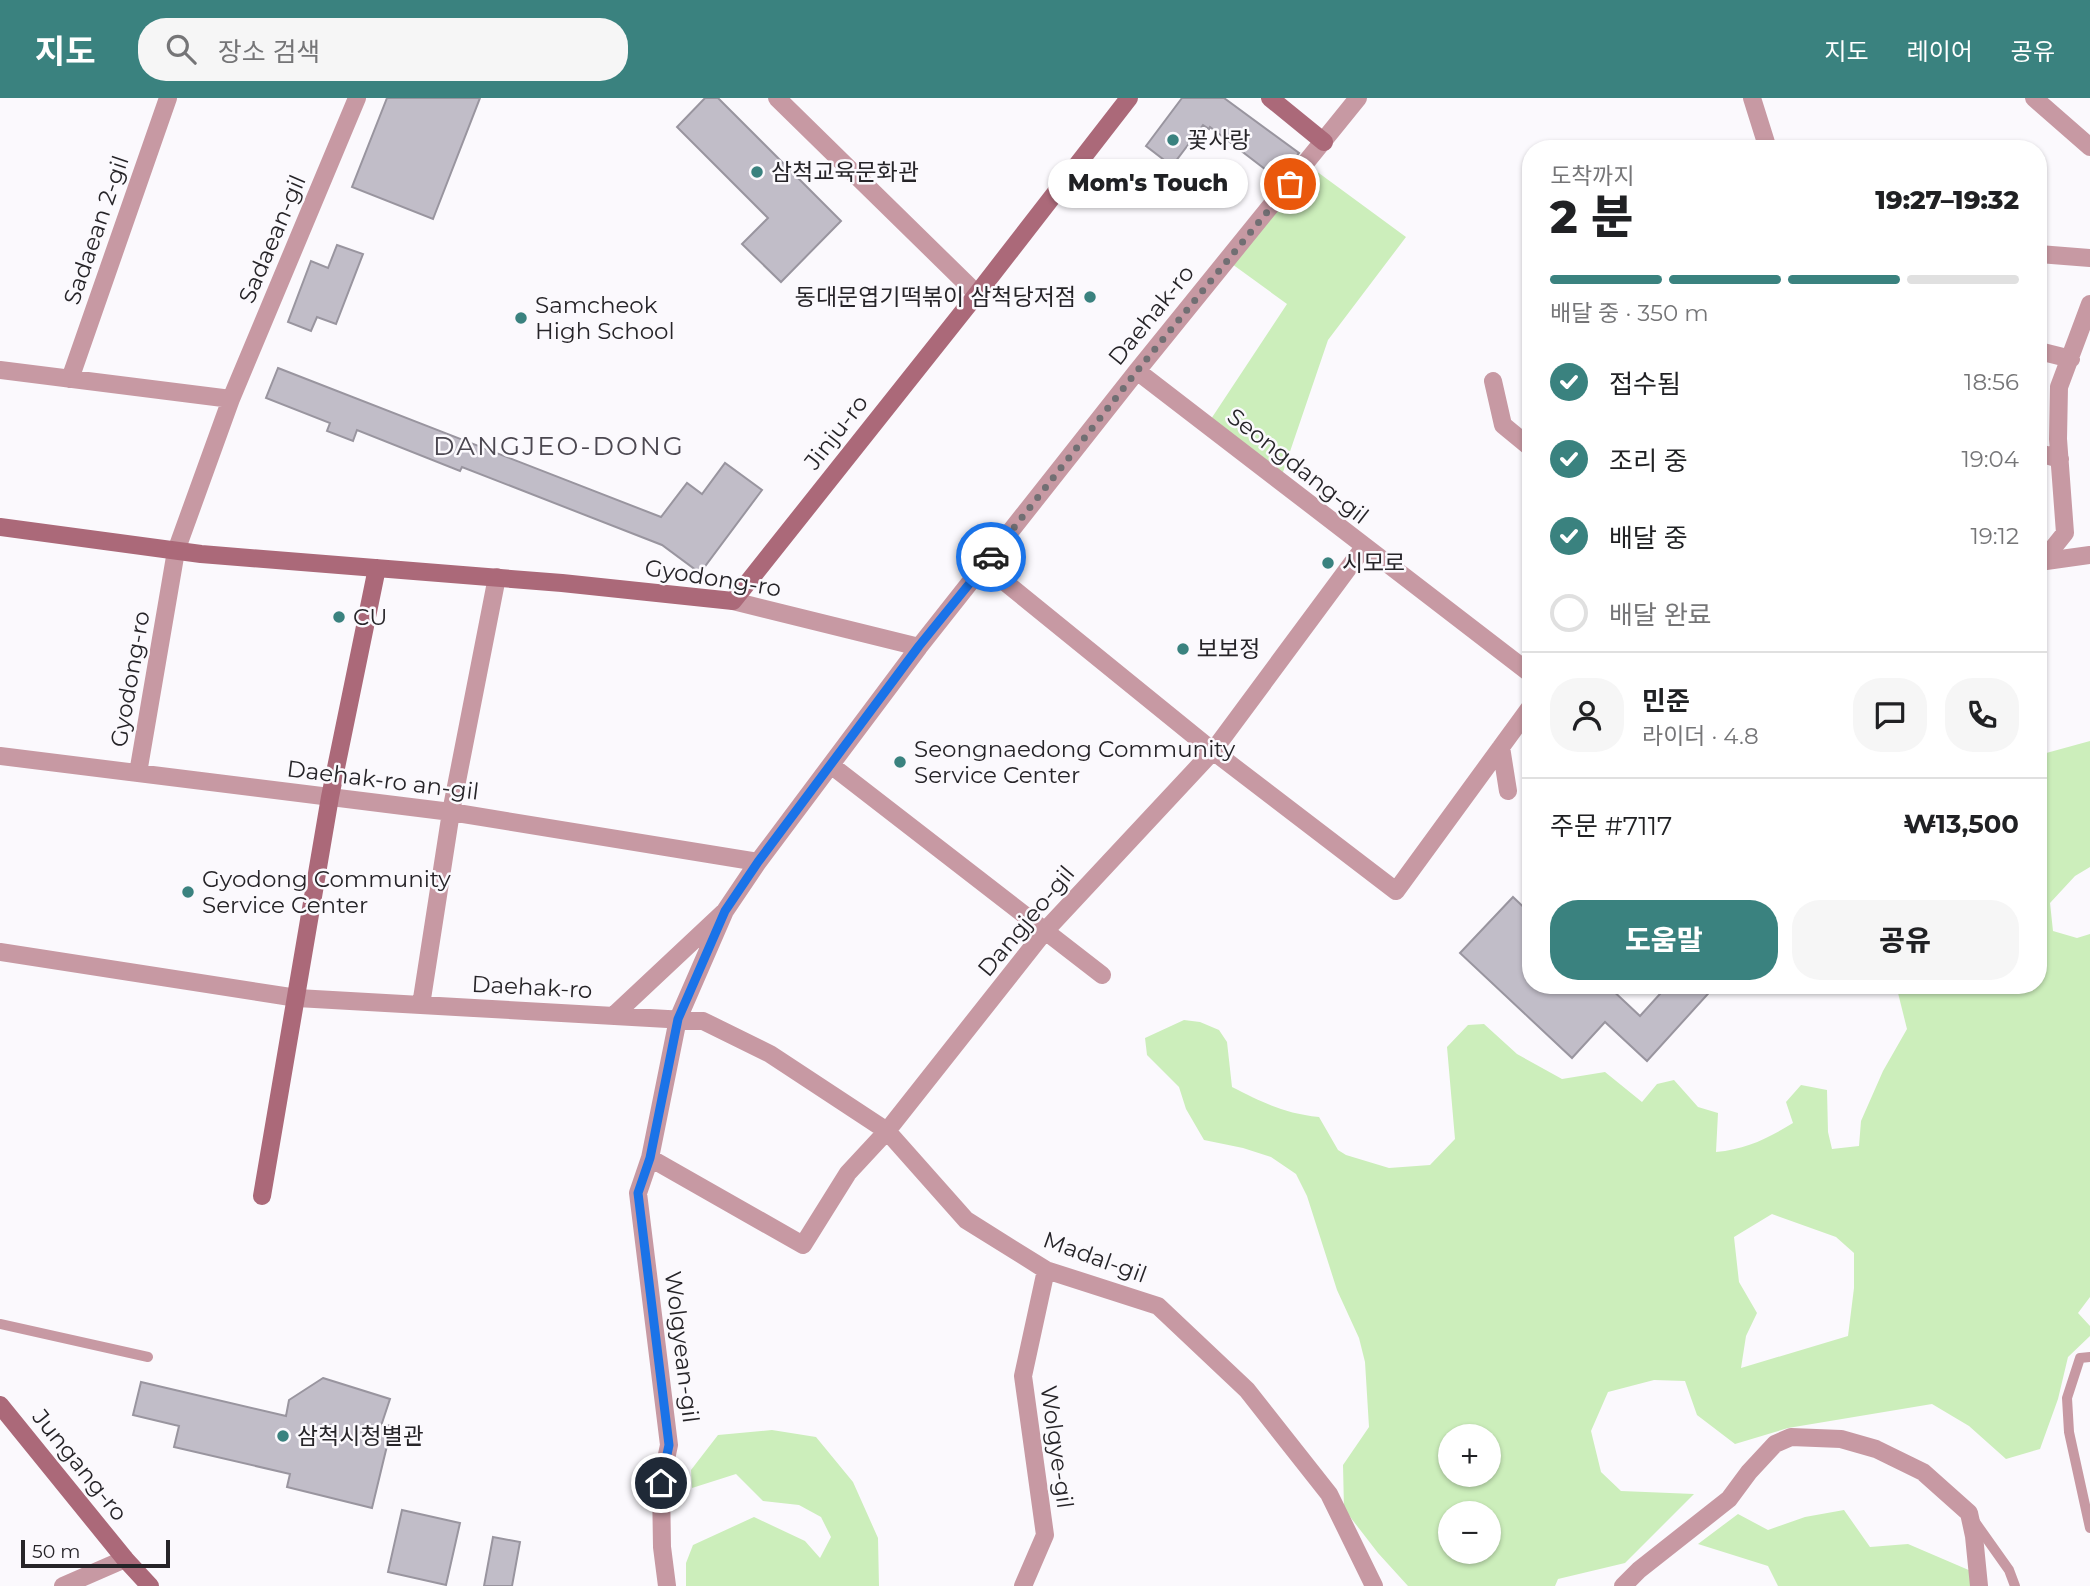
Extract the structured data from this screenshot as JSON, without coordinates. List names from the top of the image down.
{
  "streets": {
    "street": [
      "Sadaean 2-gil",
      "Sadaean-gil",
      "Daehak-ro",
      "Jinju-ro",
      "Seongdang-gil",
      "Gyodong-ro",
      "Daehak-ro an-gil",
      "Dangjeo-gil",
      "Madal-gil",
      "Wolgyean-gil",
      "Wolgye-gil",
      "Jungang-ro"
    ]
  },
  "crossings": [
    ["Sadaean-gil", "Gyodong-ro"],
    ["Daehak-ro", "Seongdang-gil"],
    ["Daehak-ro", "Gyodong-ro"],
    ["Daehak-ro", "Daehak-ro an-gil"],
    ["Daehak-ro", "Madal-gil"],
    ["Daehak-ro", "Wolgyean-gil"],
    ["Jinju-ro", "Gyodong-ro"],
    ["Seongdang-gil", "Dangjeo-gil"],
    ["Gyodong-ro", "Daehak-ro an-gil"],
    ["Dangjeo-gil", "Madal-gil"],
    ["Madal-gil", "Wolgyean-gil"],
    ["Madal-gil", "Wolgye-gil"]
  ],
  "districts": ["DANGJEO-DONG"],
  "places": [
    "꽃사랑",
    "삼척교육문화관",
    "Mom's Touch",
    "동대문엽기떡볶이 삼척당저점",
    "Samcheok High School",
    "시모로",
    "CU",
    "보보정",
    "Seongnaedong Community Service Center",
    "Gyodong Community Service Center",
    "삼척시청별관"
  ],
  "scale_bar": "50 m",
  "page": {
    "header": "지도",
    "search": "장소 검색",
    "nav": ["지도", "레이어", "공유"],
    "heading": ["2 분", "도착까지", "19:27–19:32"],
    "panel": [
      "민준",
      "라이더 · 4.8",
      "주문 #7117",
      "₩13,500"
    ],
    "bubble": "Mom's Touch",
    "bar": "배달 중 · 350 m",
    "list": [
      ["접수됨", "18:56"],
      ["조리 중", "19:04"],
      ["배달 중", "19:12"],
      "배달 완료"
    ],
    "buttons": ["도움말", "공유"],
    "map_buttons": ["+", "−"],
    "scale": "50 m"
  }
}
